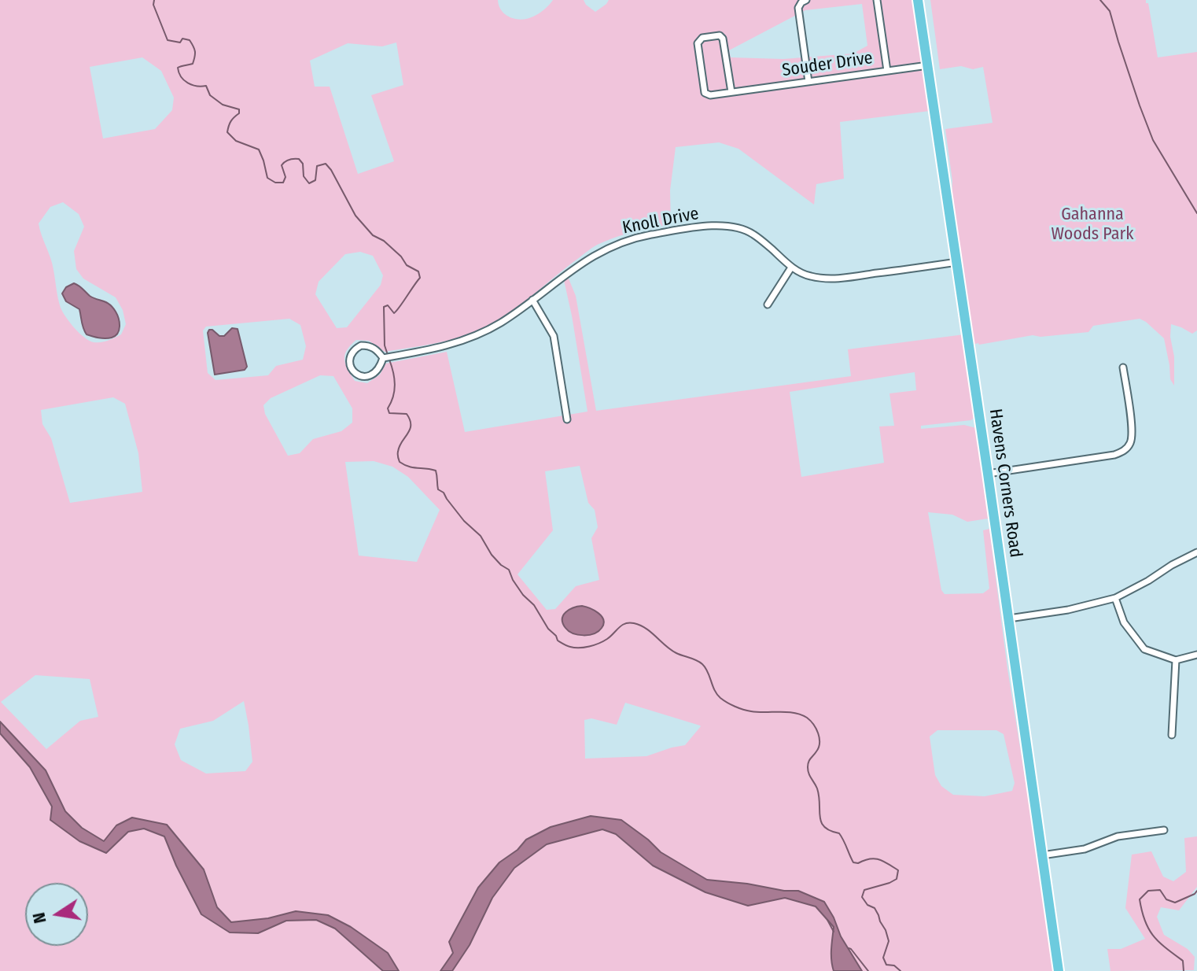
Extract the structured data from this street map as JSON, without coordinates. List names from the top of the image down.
{
  "streets": {
    "main road": ["Havens Corners Road"],
    "street": ["Souder Drive", "Knoll Drive"]
  },
  "crossings": [
    ["Souder Drive", "Havens Corners Road"],
    ["Knoll Drive", "Havens Corners Road"]
  ],
  "parks": ["Gahanna Woods Park"],
  "north": "left"
}
